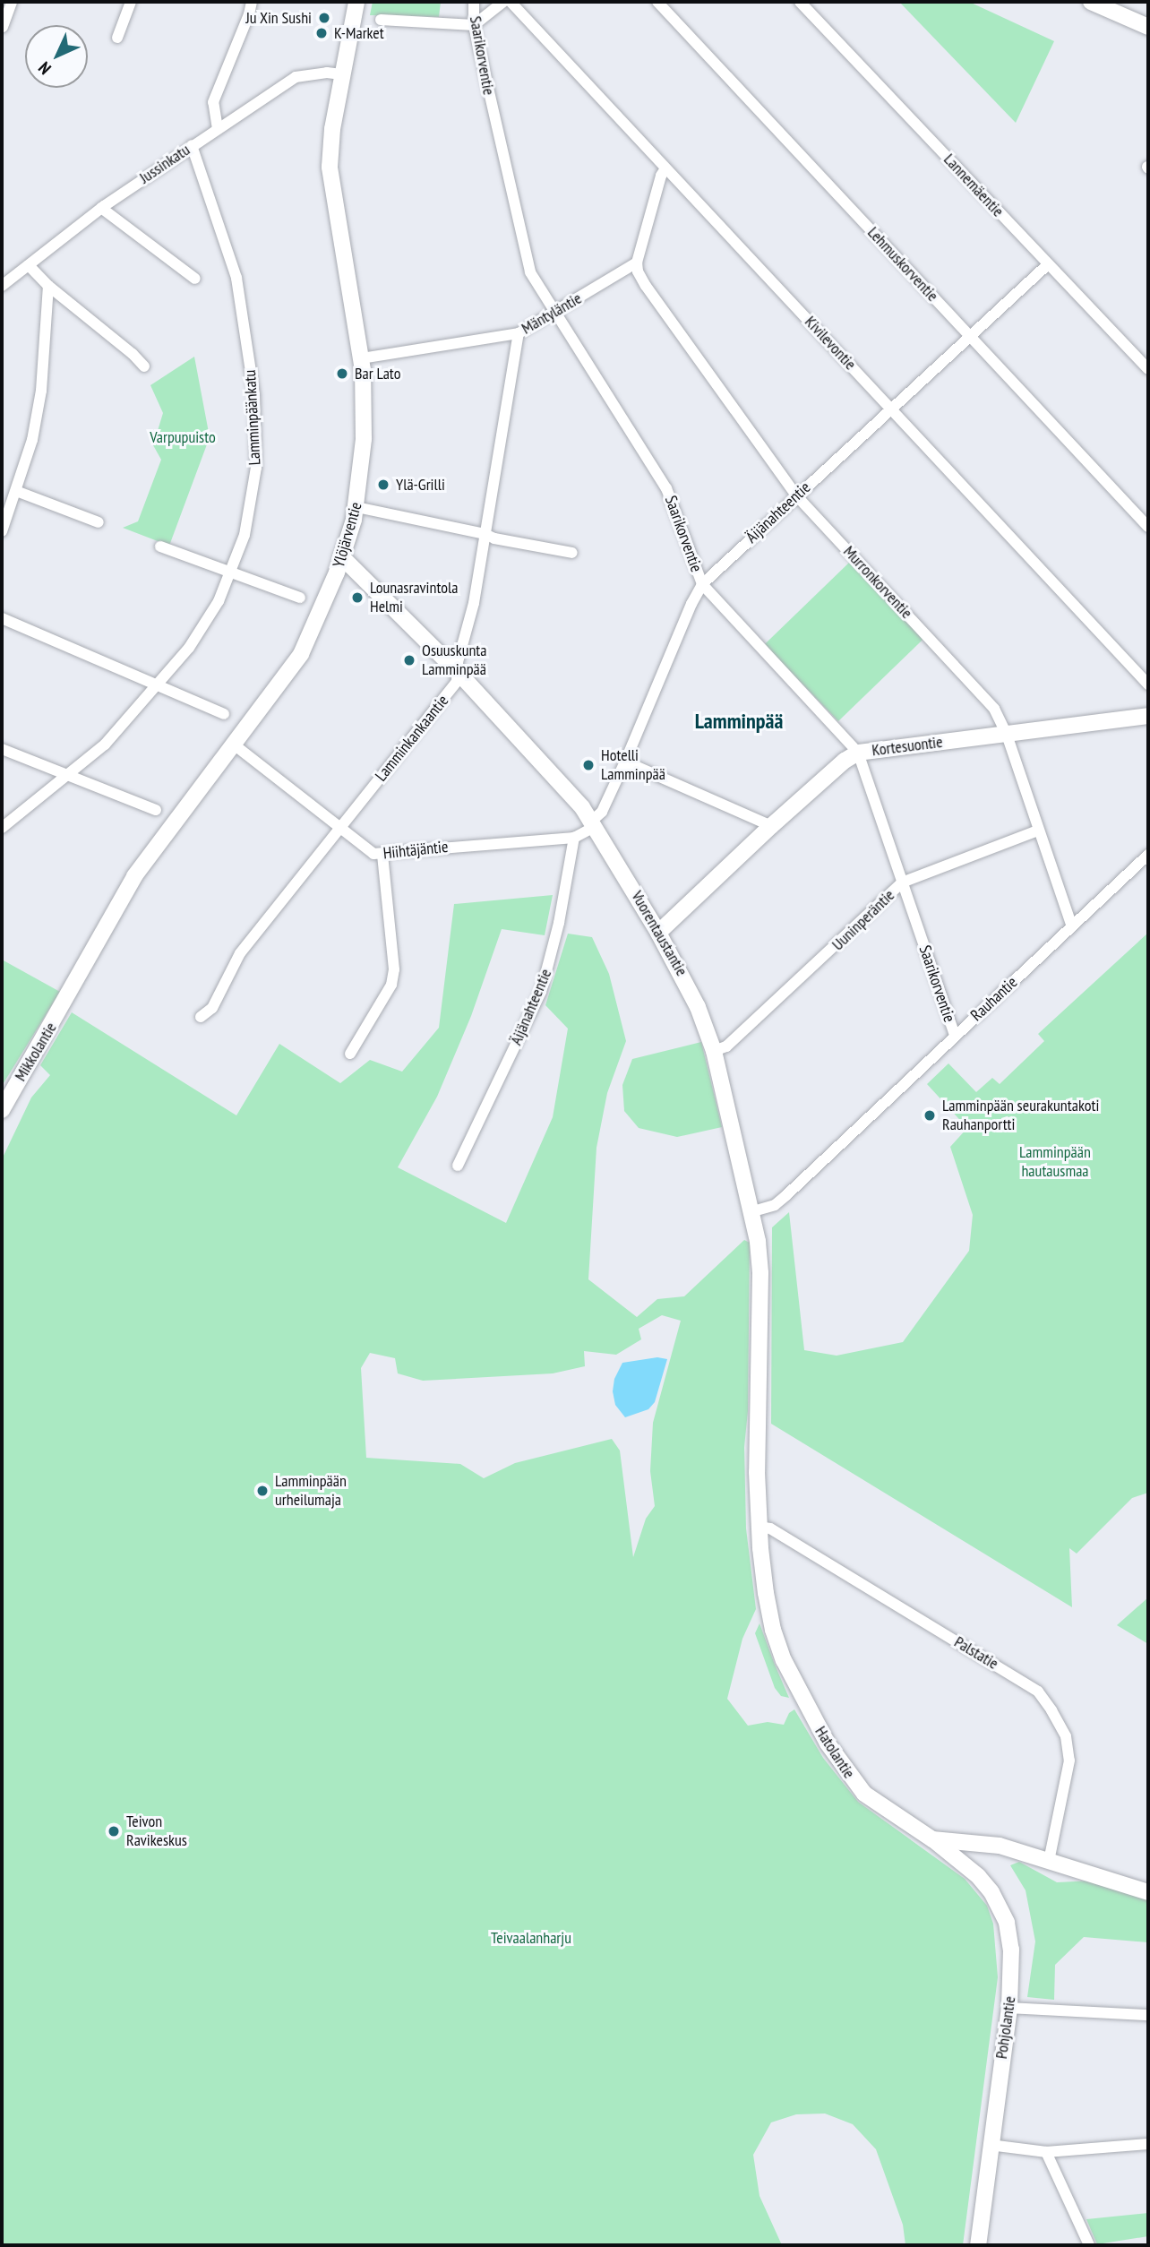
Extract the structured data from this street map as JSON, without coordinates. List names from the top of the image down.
{
  "streets": {
    "main road": [
      "Ylöjärventie",
      "Kortesuontie",
      "Vuorentaustantie",
      "Mikkolantie",
      "Hatolantie",
      "Pohjolantie"
    ],
    "street": [
      "Saarikorventie",
      "Jussinkatu",
      "Lannemäentie",
      "Lehmuskorventie",
      "Mäntyläntie",
      "Kivilevontie",
      "Lamminpäänkatu",
      "Äijänahteentie",
      "Murronkorventie",
      "Lamminkankaantie",
      "Hiihtäjäntie",
      "Uuninperäntie",
      "Rauhantie",
      "Palstatie"
    ]
  },
  "crossings": [
    ["Saarikorventie", "Mäntyläntie"],
    ["Saarikorventie", "Äijänahteentie"],
    ["Saarikorventie", "Kortesuontie"],
    ["Saarikorventie", "Uuninperäntie"],
    ["Saarikorventie", "Rauhantie"],
    ["Jussinkatu", "Lamminpäänkatu"],
    ["Jussinkatu", "Ylöjärventie"],
    ["Lannemäentie", "Äijänahteentie"],
    ["Lehmuskorventie", "Äijänahteentie"],
    ["Mäntyläntie", "Ylöjärventie"],
    ["Mäntyläntie", "Murronkorventie"],
    ["Mäntyläntie", "Lamminkankaantie"],
    ["Kivilevontie", "Äijänahteentie"],
    ["Äijänahteentie", "Murronkorventie"],
    ["Äijänahteentie", "Hiihtäjäntie"],
    ["Äijänahteentie", "Vuorentaustantie"],
    ["Ylöjärventie", "Hiihtäjäntie"],
    ["Ylöjärventie", "Vuorentaustantie"],
    ["Ylöjärventie", "Mikkolantie"],
    ["Murronkorventie", "Kortesuontie"],
    ["Murronkorventie", "Uuninperäntie"],
    ["Murronkorventie", "Rauhantie"],
    ["Lamminkankaantie", "Hiihtäjäntie"],
    ["Lamminkankaantie", "Vuorentaustantie"],
    ["Kortesuontie", "Vuorentaustantie"],
    ["Hiihtäjäntie", "Vuorentaustantie"],
    ["Uuninperäntie", "Vuorentaustantie"],
    ["Vuorentaustantie", "Rauhantie"],
    ["Vuorentaustantie", "Hatolantie"],
    ["Palstatie", "Hatolantie"],
    ["Hatolantie", "Pohjolantie"]
  ],
  "districts": ["Lamminpää"],
  "parks": ["Varpupuisto", "Lamminpään hautausmaa", "Teivaalanharju"],
  "places": [
    "Ju Xin Sushi",
    "K-Market",
    "Bar Lato",
    "Ylä-Grilli",
    "Lounasravintola Helmi",
    "Osuuskunta Lamminpää",
    "Hotelli Lamminpää",
    "Lamminpään seurakuntakoti Rauhanportti",
    "Lamminpään urheilumaja",
    "Teivon Ravikeskus"
  ],
  "north": "bottom left"
}
